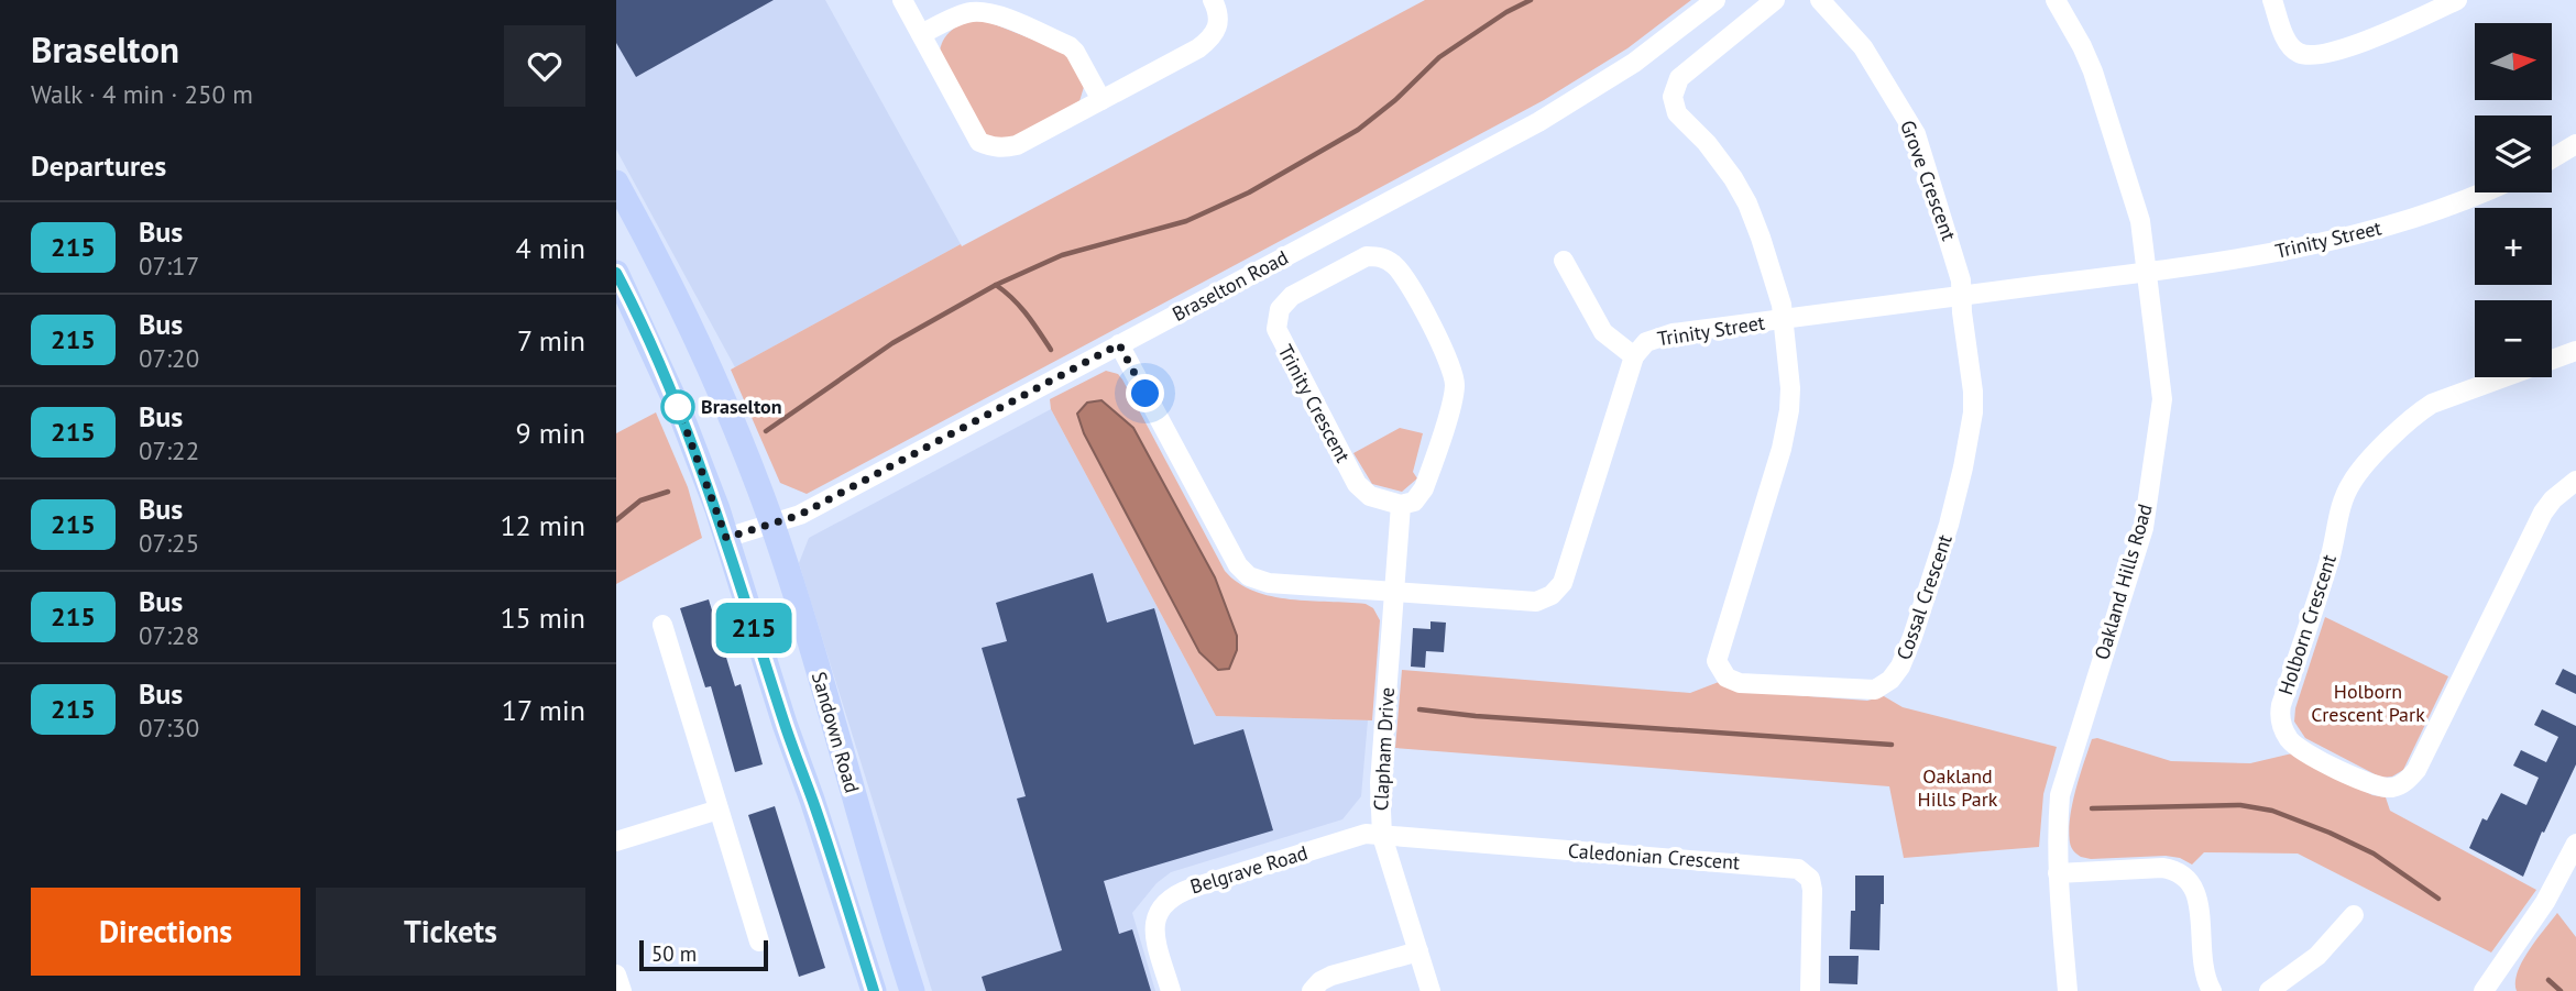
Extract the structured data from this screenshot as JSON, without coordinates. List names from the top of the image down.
{
  "streets": {
    "main road": ["Sandown Road"],
    "street": [
      "Grove Crescent",
      "Trinity Street",
      "Braselton Road",
      "Trinity Crescent",
      "Oakland Hills Road",
      "Cossal Crescent",
      "Holborn Crescent",
      "Clapham Drive",
      "Caledonian Crescent",
      "Belgrave Road"
    ]
  },
  "crossings": [
    ["Grove Crescent", "Trinity Street"],
    ["Grove Crescent", "Cossal Crescent"],
    ["Trinity Street", "Braselton Road"],
    ["Trinity Street", "Oakland Hills Road"],
    ["Trinity Street", "Cossal Crescent"],
    ["Trinity Street", "Clapham Drive"],
    ["Braselton Road", "Sandown Road"],
    ["Clapham Drive", "Caledonian Crescent"],
    ["Clapham Drive", "Belgrave Road"],
    ["Caledonian Crescent", "Belgrave Road"]
  ],
  "parks": ["Holborn Crescent Park", "Oakland Hills Park"],
  "places": ["Braselton"],
  "lines": ["bus line 215"],
  "scale_bar": "50 m",
  "north": "right",
  "page": {
    "heading": [
      ["Braselton", "Walk · 4 min · 250 m"],
      "Departures"
    ],
    "on_map": "215",
    "map_buttons": ["+", "−"],
    "list": [
      {
        "mark": "215",
        "name": "Bus",
        "note": "07:17",
        "value": "4 min"
      },
      {
        "mark": "215",
        "name": "Bus",
        "note": "07:20",
        "value": "7 min"
      },
      {
        "mark": "215",
        "name": "Bus",
        "note": "07:22",
        "value": "9 min"
      },
      {
        "mark": "215",
        "name": "Bus",
        "note": "07:25",
        "value": "12 min"
      },
      {
        "mark": "215",
        "name": "Bus",
        "note": "07:28",
        "value": "15 min"
      },
      {
        "mark": "215",
        "name": "Bus",
        "note": "07:30",
        "value": "17 min"
      }
    ],
    "buttons": ["Directions", "Tickets"],
    "scale": "50 m"
  }
}
